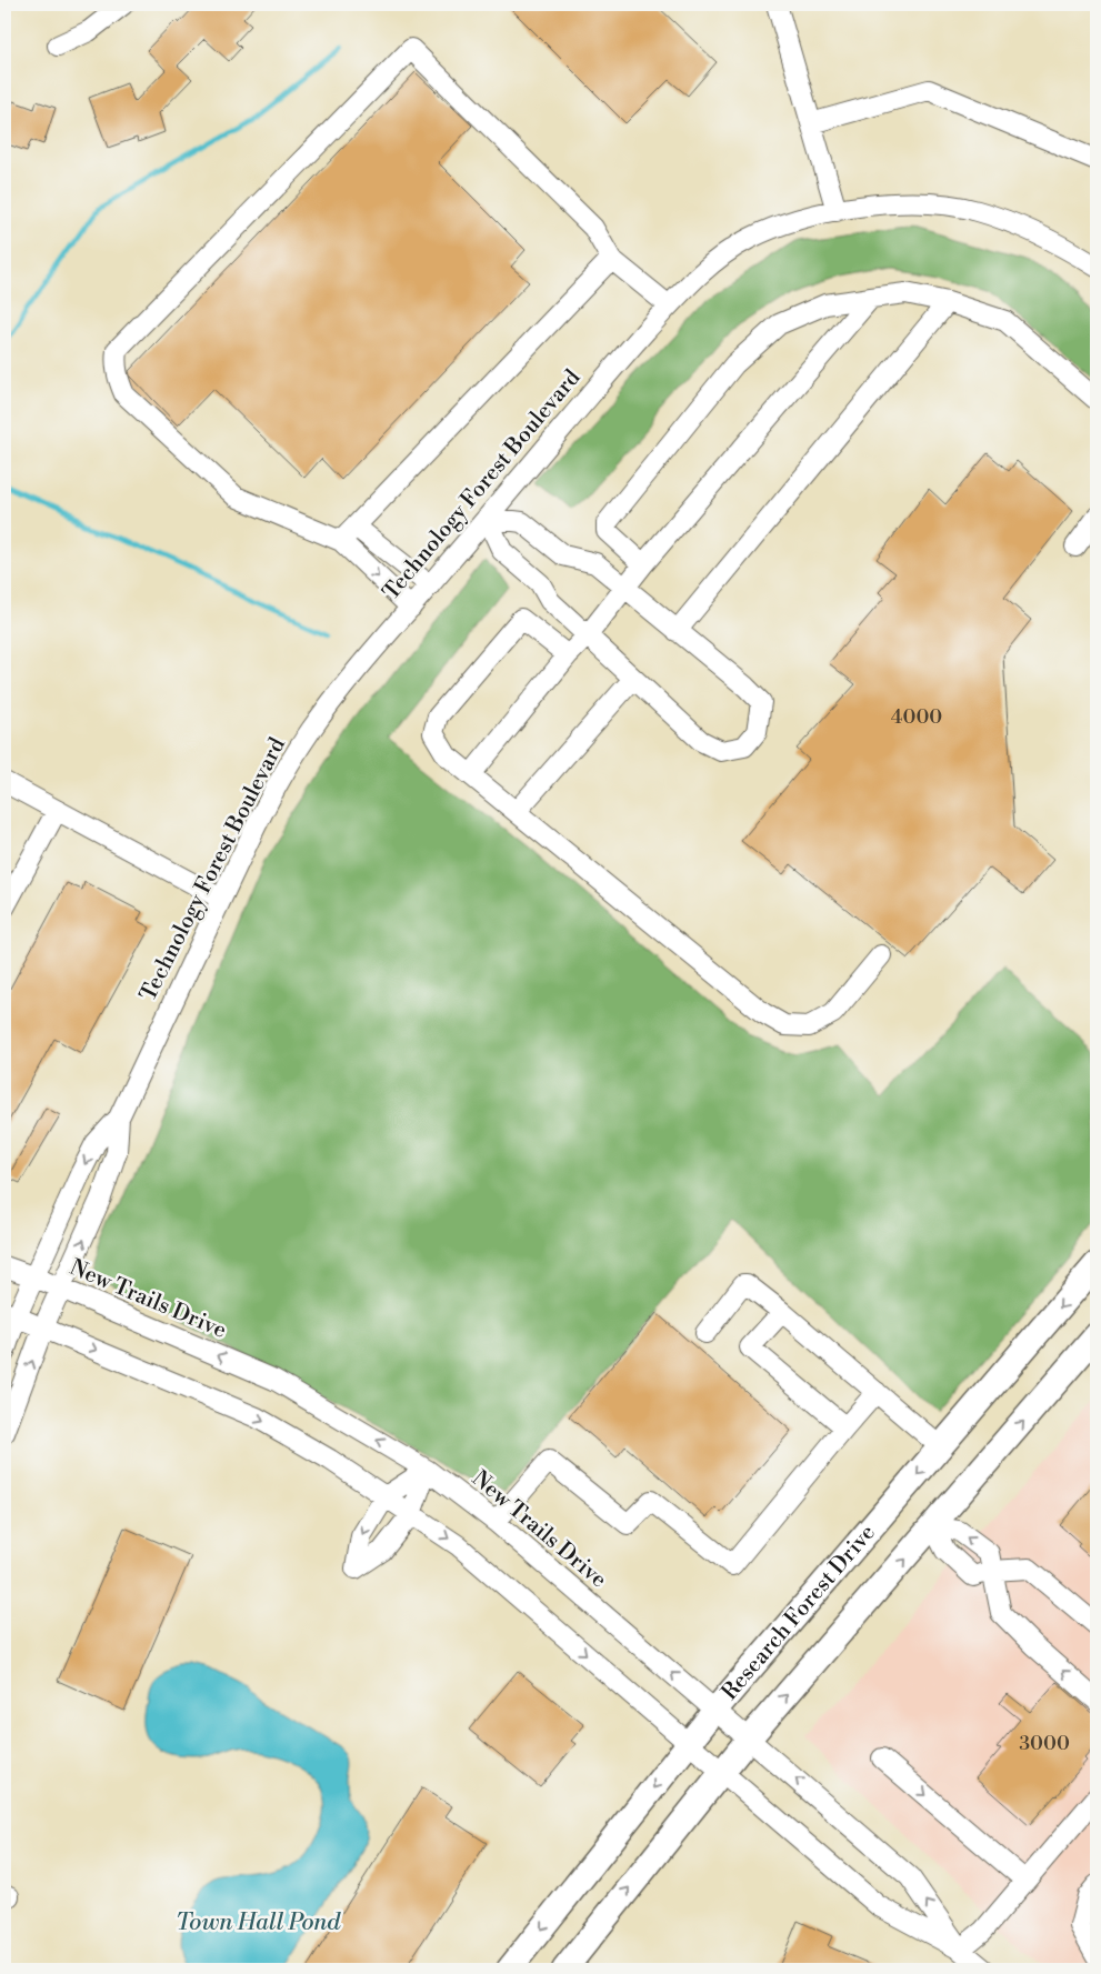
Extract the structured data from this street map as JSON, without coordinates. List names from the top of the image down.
{
  "streets": {
    "main road": ["Research Forest Drive"],
    "street": ["Technology Forest Boulevard", "New Trails Drive"]
  },
  "crossings": [
    ["Technology Forest Boulevard", "New Trails Drive"],
    ["New Trails Drive", "Research Forest Drive"]
  ],
  "water": ["Town Hall Pond"],
  "house_numbers": ["4000", "3000"]
}
